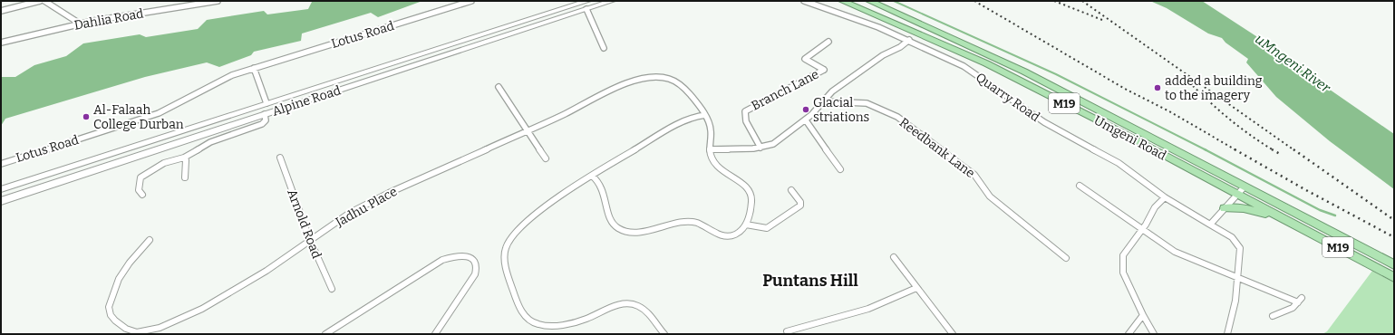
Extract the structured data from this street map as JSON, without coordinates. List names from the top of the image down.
{
  "streets": {
    "highway": ["M19", "Umgeni Road"],
    "main road": ["Alpine Road"],
    "street": [
      "Dahlia Road",
      "Lotus Road",
      "Branch Lane",
      "Quarry Road",
      "Reedbank Lane",
      "Jadhu Place",
      "Arnold Road"
    ]
  },
  "crossings": [
    ["Jadhu Place", "Arnold Road"]
  ],
  "districts": ["Puntans Hill"],
  "water": ["uMngeni River"],
  "places": ["added a building to the imagery", "Glacial striations", "Al-Falaah College Durban"]
}
